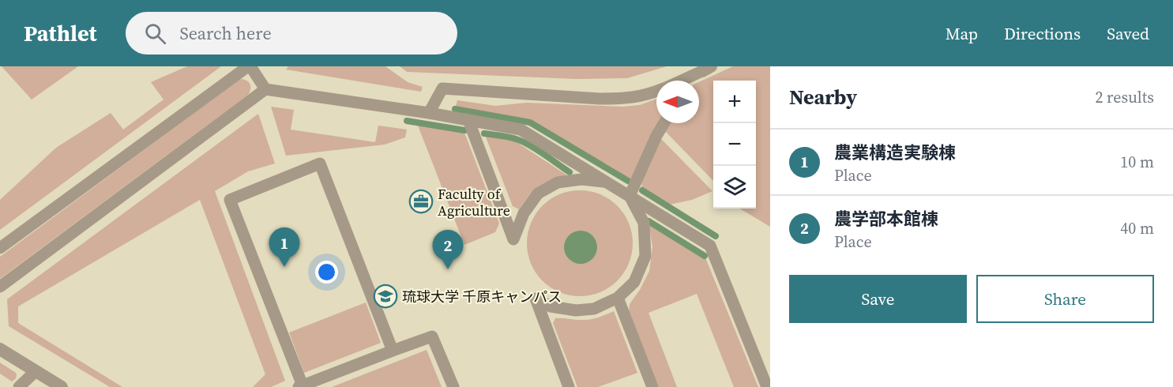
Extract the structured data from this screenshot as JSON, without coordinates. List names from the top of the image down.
{
  "places": {
    "office": ["Faculty of Agriculture"],
    "school or university": ["琉球大学 千原キャンパス"]
  },
  "north": "left",
  "page": {
    "header": "Pathlet",
    "search": "Search here",
    "nav": ["Map", "Directions", "Saved"],
    "heading": ["Nearby", "2 results"],
    "map_buttons": ["+", "−"],
    "list": [
      {
        "mark": "1",
        "name": "農業構造実験棟",
        "note": "Place",
        "value": "10 m"
      },
      {
        "mark": "2",
        "name": "農学部本館棟",
        "note": "Place",
        "value": "40 m"
      }
    ],
    "pins": ["1", "2"],
    "buttons": ["Save", "Share"]
  }
}
